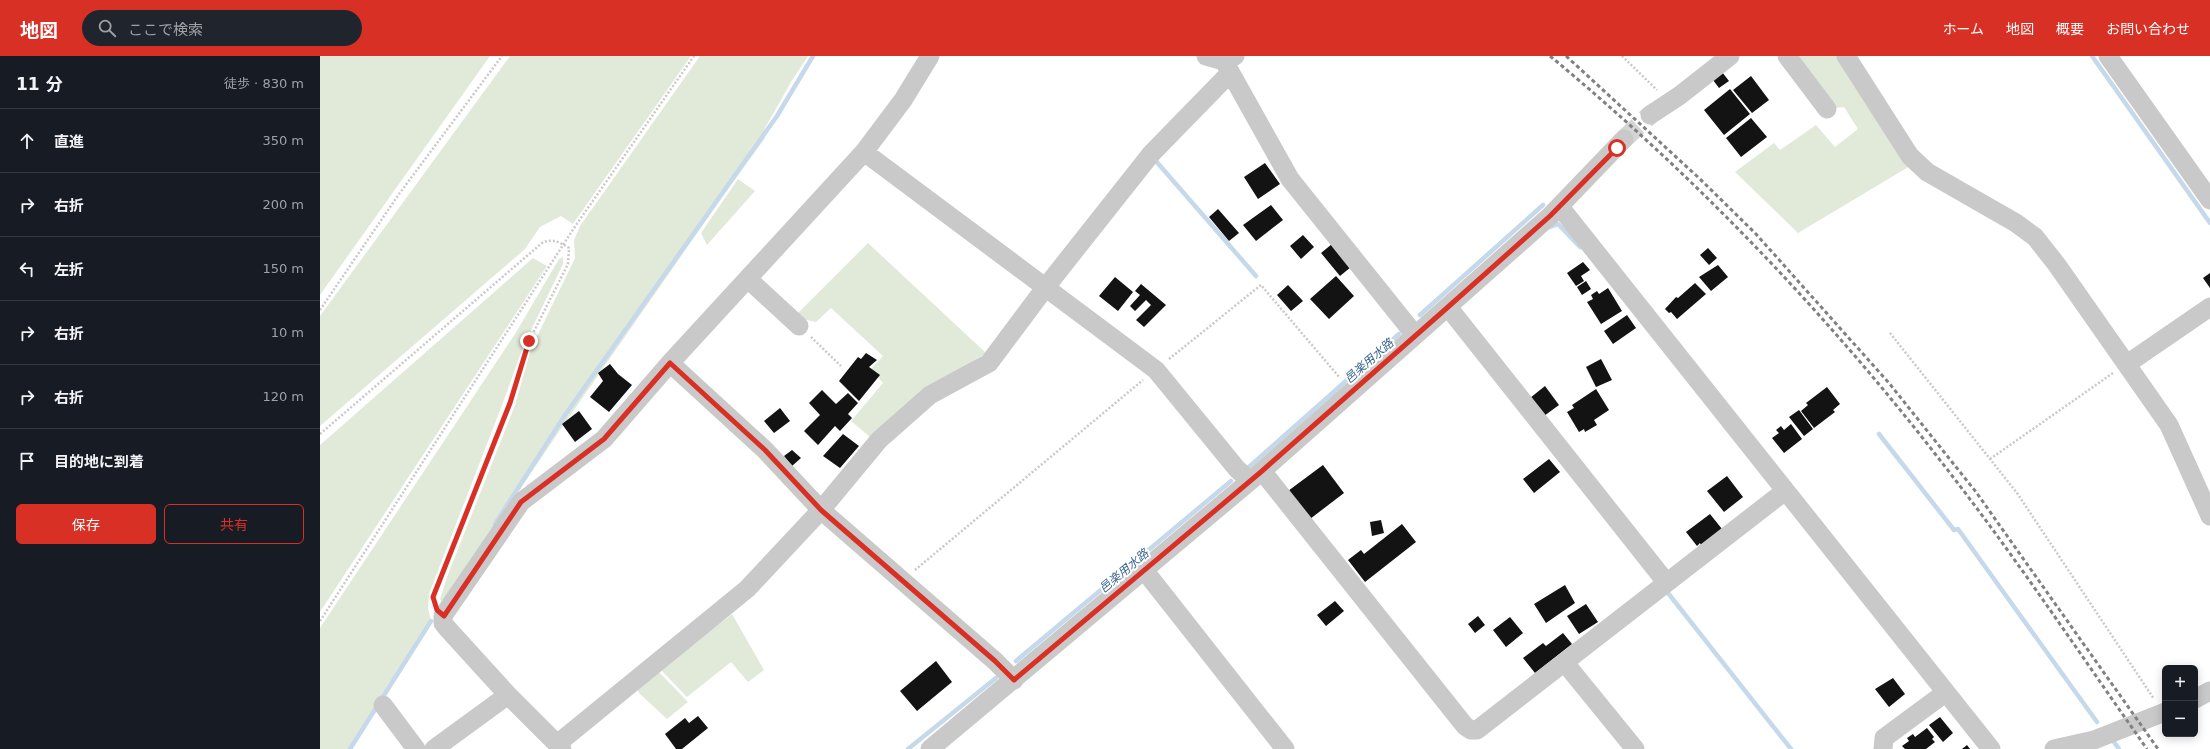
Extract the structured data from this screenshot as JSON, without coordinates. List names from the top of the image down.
{
  "water": ["邑楽用水路"],
  "page": {
    "header": "地図",
    "search": "ここで検索",
    "nav": [
      "ホーム",
      "地図",
      "概要",
      "お問い合わせ"
    ],
    "heading": ["11 分", "徒歩 · 830 m"],
    "list": [
      ["直進", "350 m"],
      ["右折", "200 m"],
      ["左折", "150 m"],
      ["右折", "10 m"],
      ["右折", "120 m"],
      "目的地に到着"
    ],
    "buttons": ["保存", "共有"],
    "map_buttons": ["+", "−"]
  }
}
